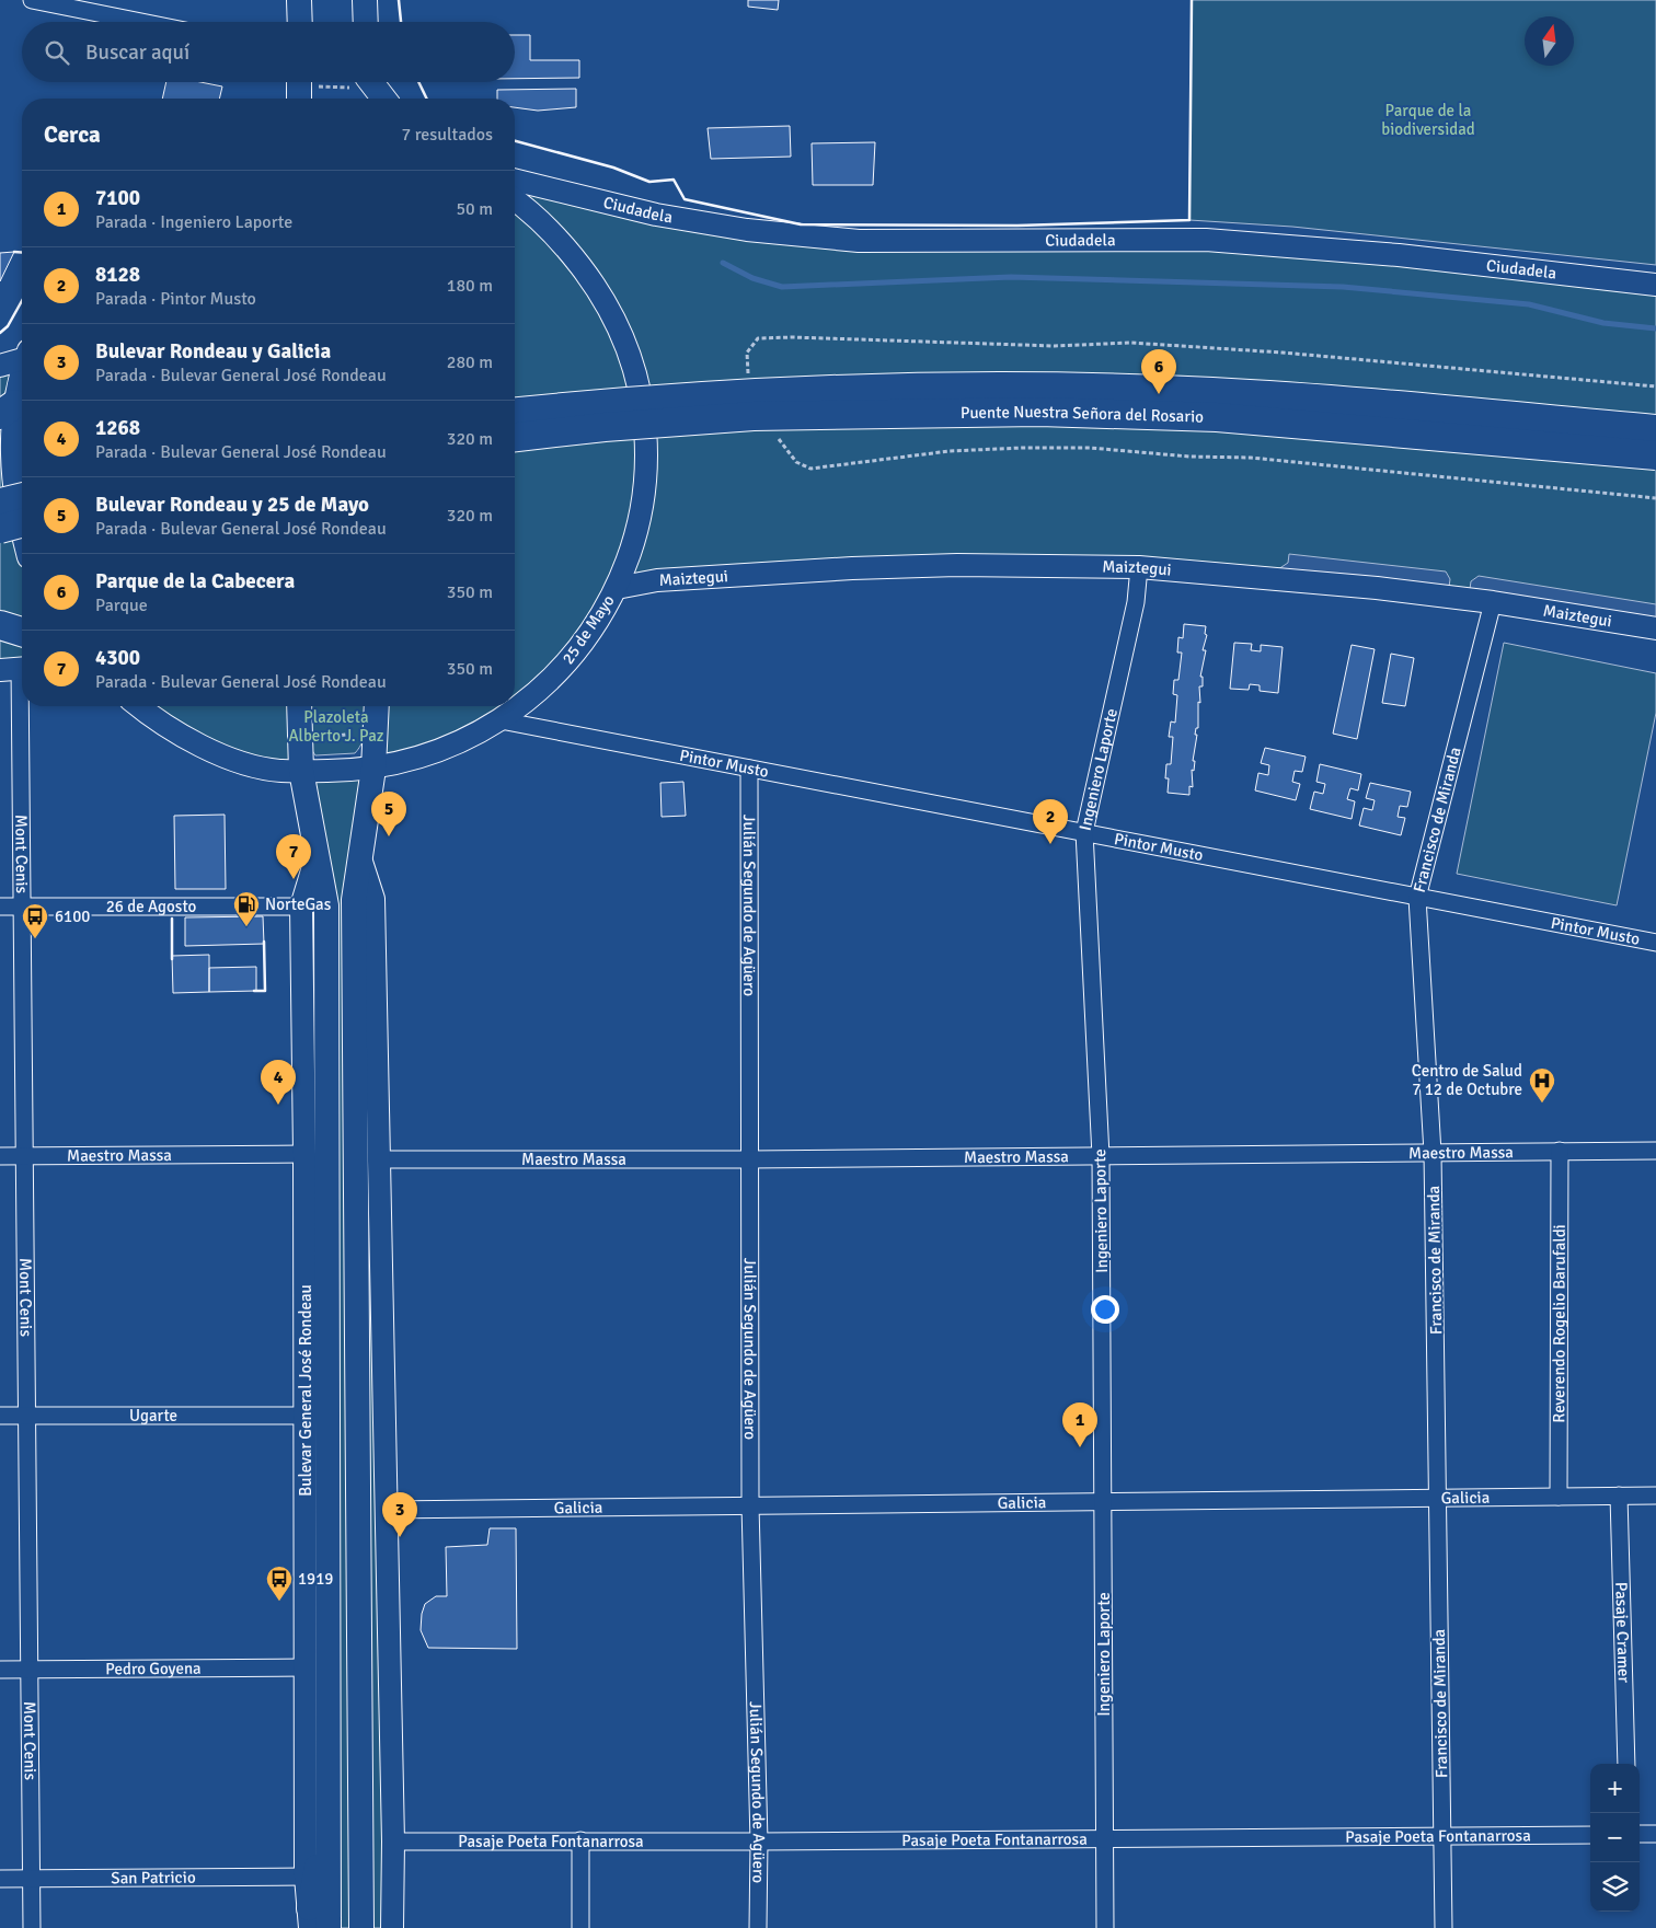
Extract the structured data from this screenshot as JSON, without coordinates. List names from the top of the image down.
{
  "streets": {
    "highway": ["Puente Nuestra Señora del Rosario"],
    "main road": [
      "Ciudadela",
      "Maiztegui",
      "25 de Mayo",
      "Bulevar General José Rondeau"
    ],
    "street": [
      "Pintor Musto",
      "Ingeniero Laporte",
      "Francisco de Miranda",
      "Mont Cenis",
      "Julián Segundo de Agüero",
      "26 de Agosto",
      "Maestro Massa",
      "Reverendo Rogelio Barufaldi",
      "Ugarte",
      "Galicia",
      "Pasaje Cramer",
      "Pedro Goyena",
      "Pasaje Poeta Fontanarrosa",
      "San Patricio"
    ]
  },
  "crossings": [
    ["Maiztegui", "25 de Mayo"],
    ["Maiztegui", "Ingeniero Laporte"],
    ["Maiztegui", "Francisco de Miranda"],
    ["25 de Mayo", "Pintor Musto"],
    ["25 de Mayo", "Bulevar General José Rondeau"],
    ["Pintor Musto", "Ingeniero Laporte"],
    ["Pintor Musto", "Francisco de Miranda"],
    ["Pintor Musto", "Julián Segundo de Agüero"],
    ["Ingeniero Laporte", "Maestro Massa"],
    ["Ingeniero Laporte", "Galicia"],
    ["Ingeniero Laporte", "Pasaje Poeta Fontanarrosa"],
    ["Francisco de Miranda", "Maestro Massa"],
    ["Francisco de Miranda", "Galicia"],
    ["Francisco de Miranda", "Pasaje Poeta Fontanarrosa"],
    ["Mont Cenis", "26 de Agosto"],
    ["Mont Cenis", "Maestro Massa"],
    ["Mont Cenis", "Ugarte"],
    ["Mont Cenis", "Pedro Goyena"],
    ["Mont Cenis", "San Patricio"],
    ["Julián Segundo de Agüero", "Maestro Massa"],
    ["Julián Segundo de Agüero", "Galicia"],
    ["Julián Segundo de Agüero", "Pasaje Poeta Fontanarrosa"],
    ["26 de Agosto", "Bulevar General José Rondeau"],
    ["Maestro Massa", "Reverendo Rogelio Barufaldi"],
    ["Maestro Massa", "Bulevar General José Rondeau"],
    ["Reverendo Rogelio Barufaldi", "Galicia"],
    ["Bulevar General José Rondeau", "Ugarte"],
    ["Bulevar General José Rondeau", "Pedro Goyena"],
    ["Bulevar General José Rondeau", "San Patricio"],
    ["Galicia", "Pasaje Cramer"]
  ],
  "parks": ["Parque de la biodiversidad", "Plazoleta Alberto J. Paz"],
  "places": {
    "fuel station": ["NorteGas"],
    "bus stop": ["6100", "1919"],
    "hospital": ["Centro de Salud 7 12 de Octubre"]
  },
  "north": "top",
  "page": {
    "search": "Buscar aquí",
    "heading": ["Cerca", "7 resultados"],
    "list": [
      {
        "mark": "1",
        "name": "7100",
        "note": "Parada · Ingeniero Laporte",
        "value": "50 m"
      },
      {
        "mark": "2",
        "name": "8128",
        "note": "Parada · Pintor Musto",
        "value": "180 m"
      },
      {
        "mark": "3",
        "name": "Bulevar Rondeau y Galicia",
        "note": "Parada · Bulevar General José Rondeau",
        "value": "280 m"
      },
      {
        "mark": "4",
        "name": "1268",
        "note": "Parada · Bulevar General José Rondeau",
        "value": "320 m"
      },
      {
        "mark": "5",
        "name": "Bulevar Rondeau y 25 de Mayo",
        "note": "Parada · Bulevar General José Rondeau",
        "value": "320 m"
      },
      {
        "mark": "6",
        "name": "Parque de la Cabecera",
        "note": "Parque",
        "value": "350 m"
      },
      {
        "mark": "7",
        "name": "4300",
        "note": "Parada · Bulevar General José Rondeau",
        "value": "350 m"
      }
    ],
    "pins": [
      "6",
      "5",
      "2",
      "7",
      "4",
      "1",
      "3"
    ],
    "map_buttons": ["+", "−"]
  }
}
